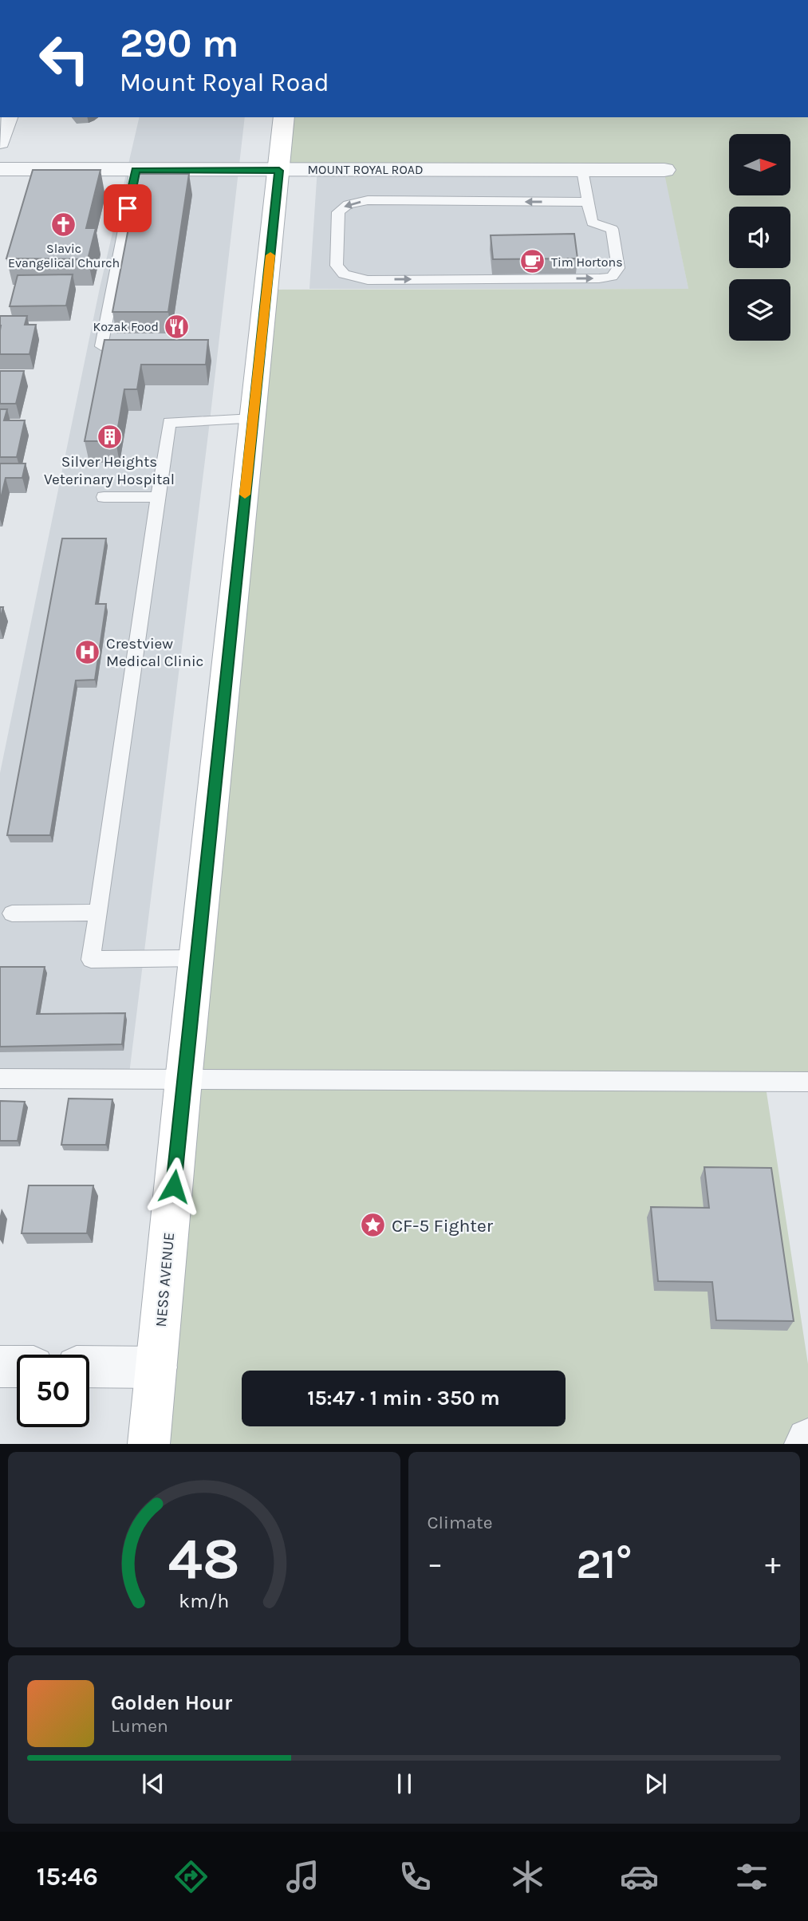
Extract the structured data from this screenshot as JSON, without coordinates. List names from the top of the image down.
{
  "streets": {
    "main road": ["NESS AVENUE"],
    "street": ["MOUNT ROYAL ROAD"]
  },
  "crossings": [
    ["MOUNT ROYAL ROAD", "NESS AVENUE"]
  ],
  "places": {
    "church": ["Slavic Evangelical Church"],
    "cafe": ["Tim Hortons"],
    "restaurant": ["Kozak Food"],
    "building": ["Silver Heights Veterinary Hospital"],
    "hospital": ["Crestview Medical Clinic"],
    "place": ["CF-5 Fighter"]
  },
  "north": "right",
  "page": {
    "turn": ["290 m", "Mount Royal Road"],
    "limit": "50",
    "trip": "15:47 · 1 min · 350 m",
    "tile": "Climate",
    "heat": ["−", "21°", "+"],
    "song": ["Golden Hour", "Lumen"],
    "tabs": "15:46",
    "gauge": ["48", "km/h"]
  }
}
